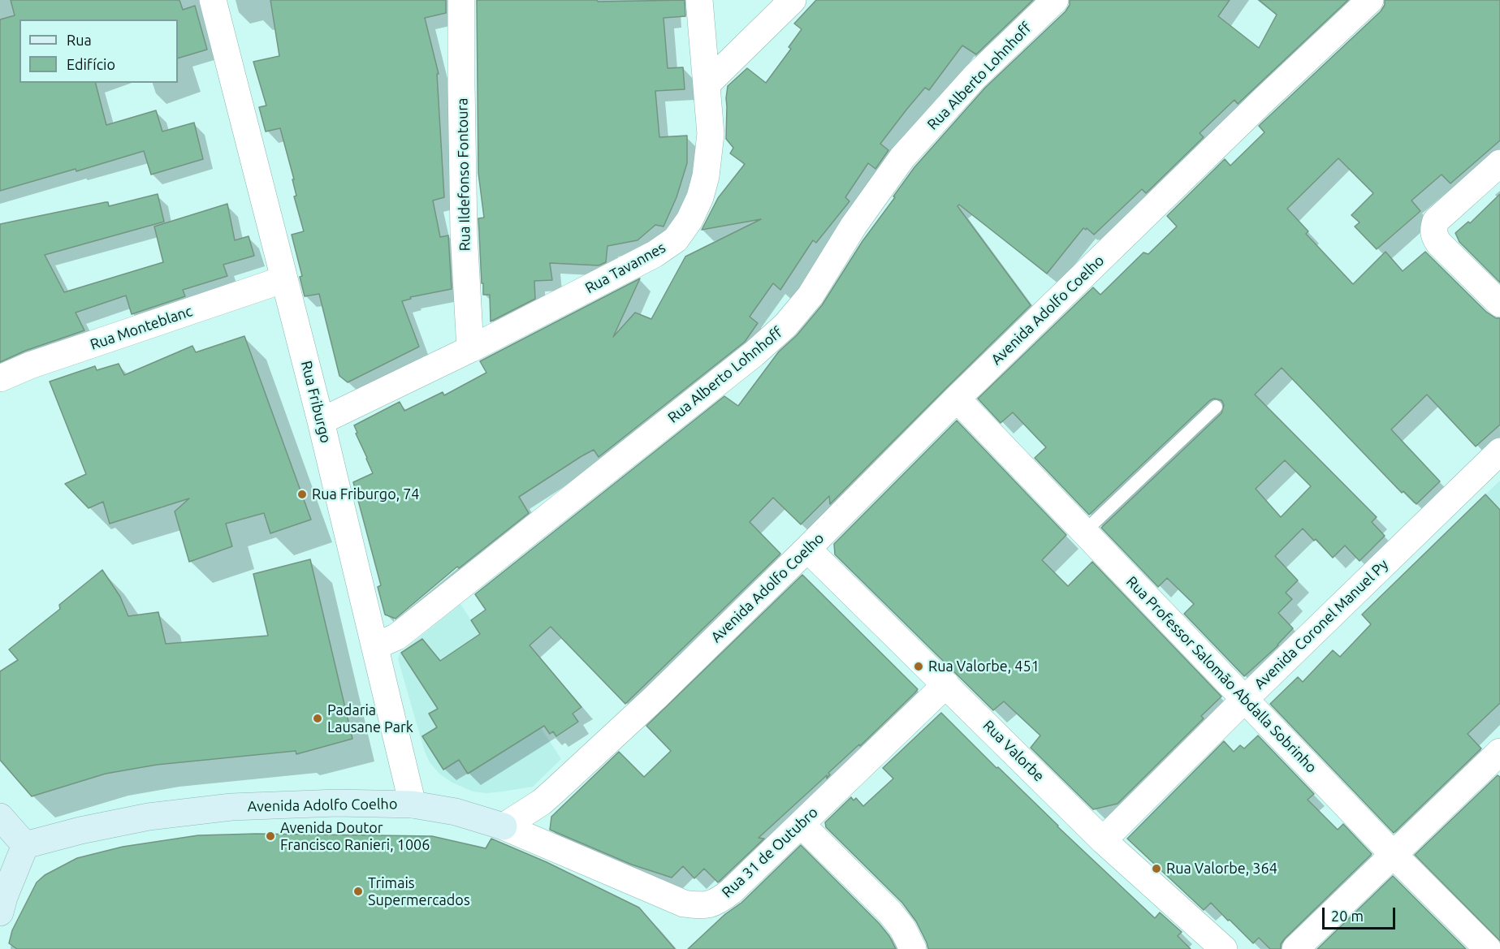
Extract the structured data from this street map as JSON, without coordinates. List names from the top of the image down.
{
  "streets": {
    "street": [
      "Rua Alberto Lohnhoff",
      "Rua Ildefonso Fontoura",
      "Rua Tavannes",
      "Avenida Adolfo Coelho",
      "Rua Monteblanc",
      "Rua Friburgo",
      "Avenida Coronel Manuel Py",
      "Rua Professor Salomão Abdalla Sobrinho",
      "Rua Valorbe",
      "Rua 31 de Outubro"
    ]
  },
  "crossings": [
    ["Rua Alberto Lohnhoff", "Rua Friburgo"],
    ["Rua Ildefonso Fontoura", "Rua Tavannes"],
    ["Rua Tavannes", "Rua Friburgo"],
    ["Avenida Adolfo Coelho", "Rua Friburgo"],
    ["Avenida Adolfo Coelho", "Rua Professor Salomão Abdalla Sobrinho"],
    ["Avenida Adolfo Coelho", "Rua Valorbe"],
    ["Avenida Adolfo Coelho", "Rua 31 de Outubro"],
    ["Rua Monteblanc", "Rua Friburgo"],
    ["Avenida Coronel Manuel Py", "Rua Professor Salomão Abdalla Sobrinho"],
    ["Avenida Coronel Manuel Py", "Rua Valorbe"],
    ["Rua Valorbe", "Rua 31 de Outubro"]
  ],
  "places": [
    "Rua Friburgo, 74",
    "Rua Valorbe, 451",
    "Padaria Lausane Park",
    "Avenida Doutor Francisco Ranieri, 1006",
    "Rua Valorbe, 364",
    "Trimais Supermercados"
  ],
  "legend": ["Rua", "Edifício"],
  "scale_bar": "20 m"
}
